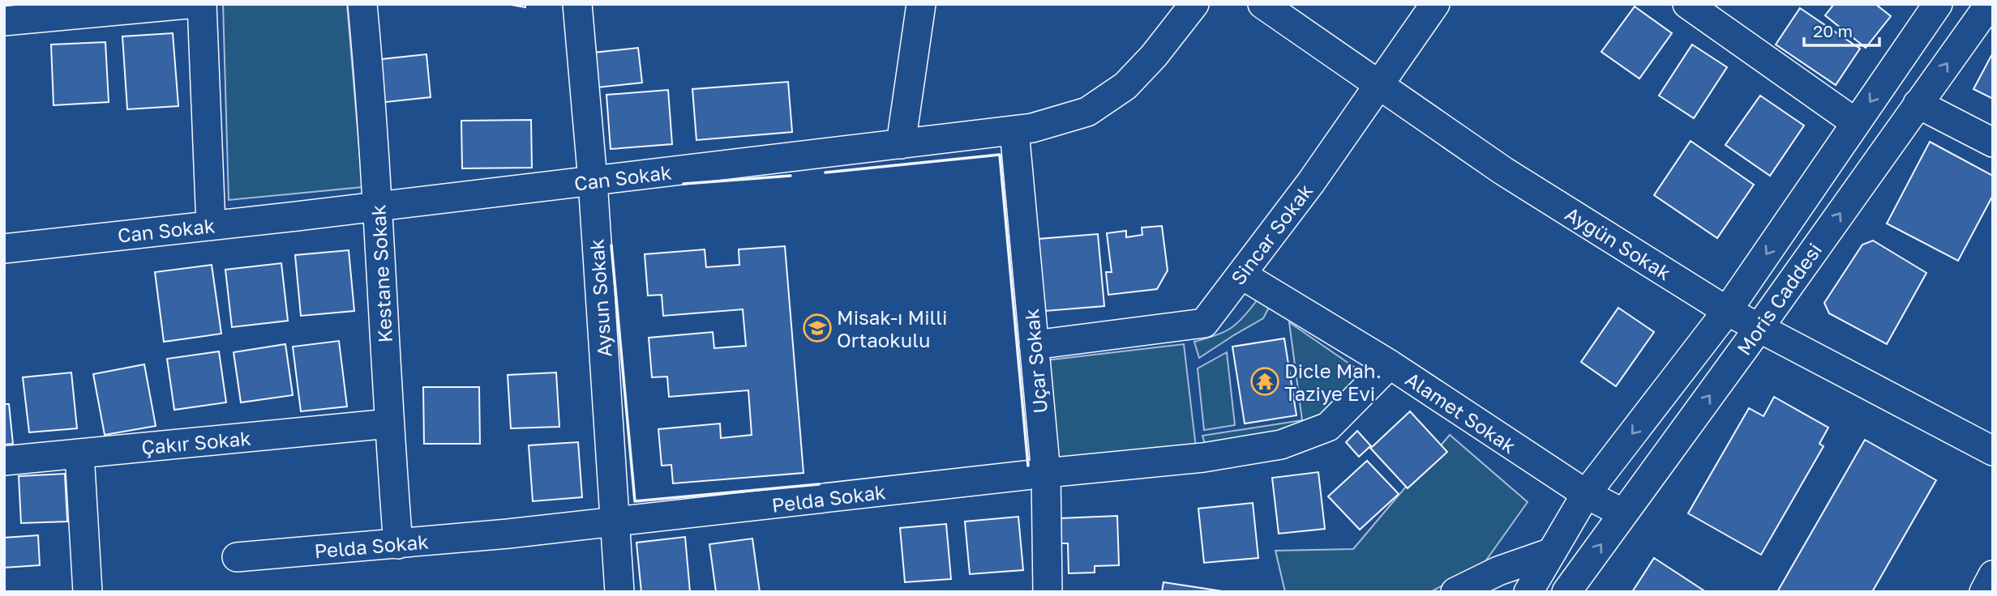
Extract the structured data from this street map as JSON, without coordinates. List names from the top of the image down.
{
  "streets": {
    "street": [
      "Can Sokak",
      "Sincar Sokak",
      "Aygün Sokak",
      "Kestane Sokak",
      "Aysun Sokak",
      "Moris Caddesi",
      "Uçar Sokak",
      "Alamet Sokak",
      "Çakır Sokak",
      "Pelda Sokak"
    ]
  },
  "crossings": [
    ["Can Sokak", "Kestane Sokak"],
    ["Can Sokak", "Aysun Sokak"],
    ["Can Sokak", "Uçar Sokak"],
    ["Sincar Sokak", "Aygün Sokak"],
    ["Sincar Sokak", "Uçar Sokak"],
    ["Sincar Sokak", "Alamet Sokak"],
    ["Aygün Sokak", "Moris Caddesi"],
    ["Kestane Sokak", "Çakır Sokak"],
    ["Kestane Sokak", "Pelda Sokak"],
    ["Aysun Sokak", "Pelda Sokak"],
    ["Moris Caddesi", "Alamet Sokak"],
    ["Uçar Sokak", "Pelda Sokak"],
    ["Alamet Sokak", "Pelda Sokak"]
  ],
  "places": {
    "school or university": ["Misak-ı Milli Ortaokulu"],
    "temple": ["Dicle Mah. Taziye Evi"]
  },
  "scale_bar": "20 m"
}
